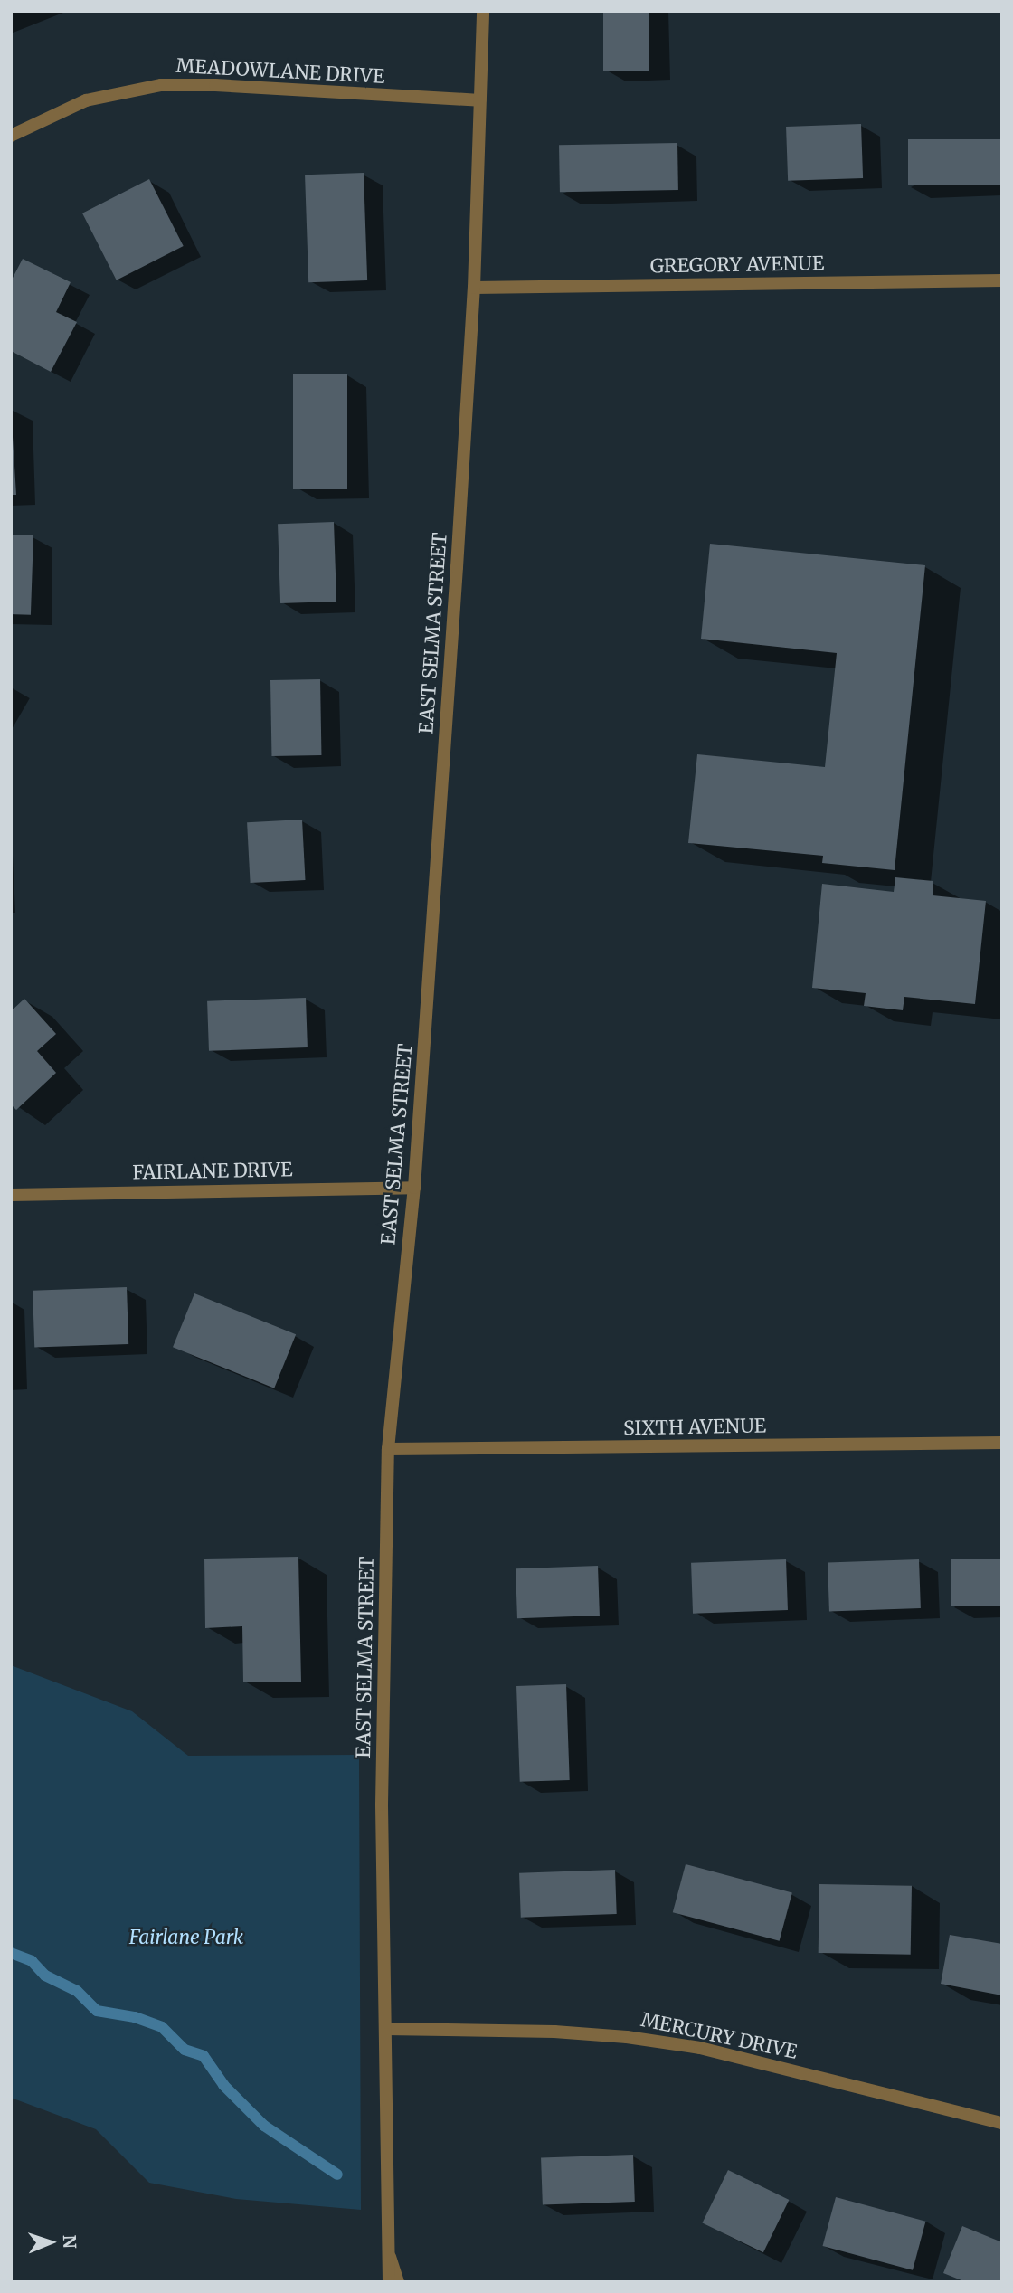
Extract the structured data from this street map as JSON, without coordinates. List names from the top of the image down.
{
  "streets": {
    "street": [
      "MEADOWLANE DRIVE",
      "GREGORY AVENUE",
      "EAST SELMA STREET",
      "FAIRLANE DRIVE",
      "SIXTH AVENUE",
      "MERCURY DRIVE"
    ]
  },
  "crossings": [
    ["MEADOWLANE DRIVE", "EAST SELMA STREET"],
    ["GREGORY AVENUE", "EAST SELMA STREET"],
    ["EAST SELMA STREET", "FAIRLANE DRIVE"],
    ["EAST SELMA STREET", "SIXTH AVENUE"],
    ["EAST SELMA STREET", "MERCURY DRIVE"]
  ],
  "parks": ["Fairlane Park"],
  "north": "right"
}
